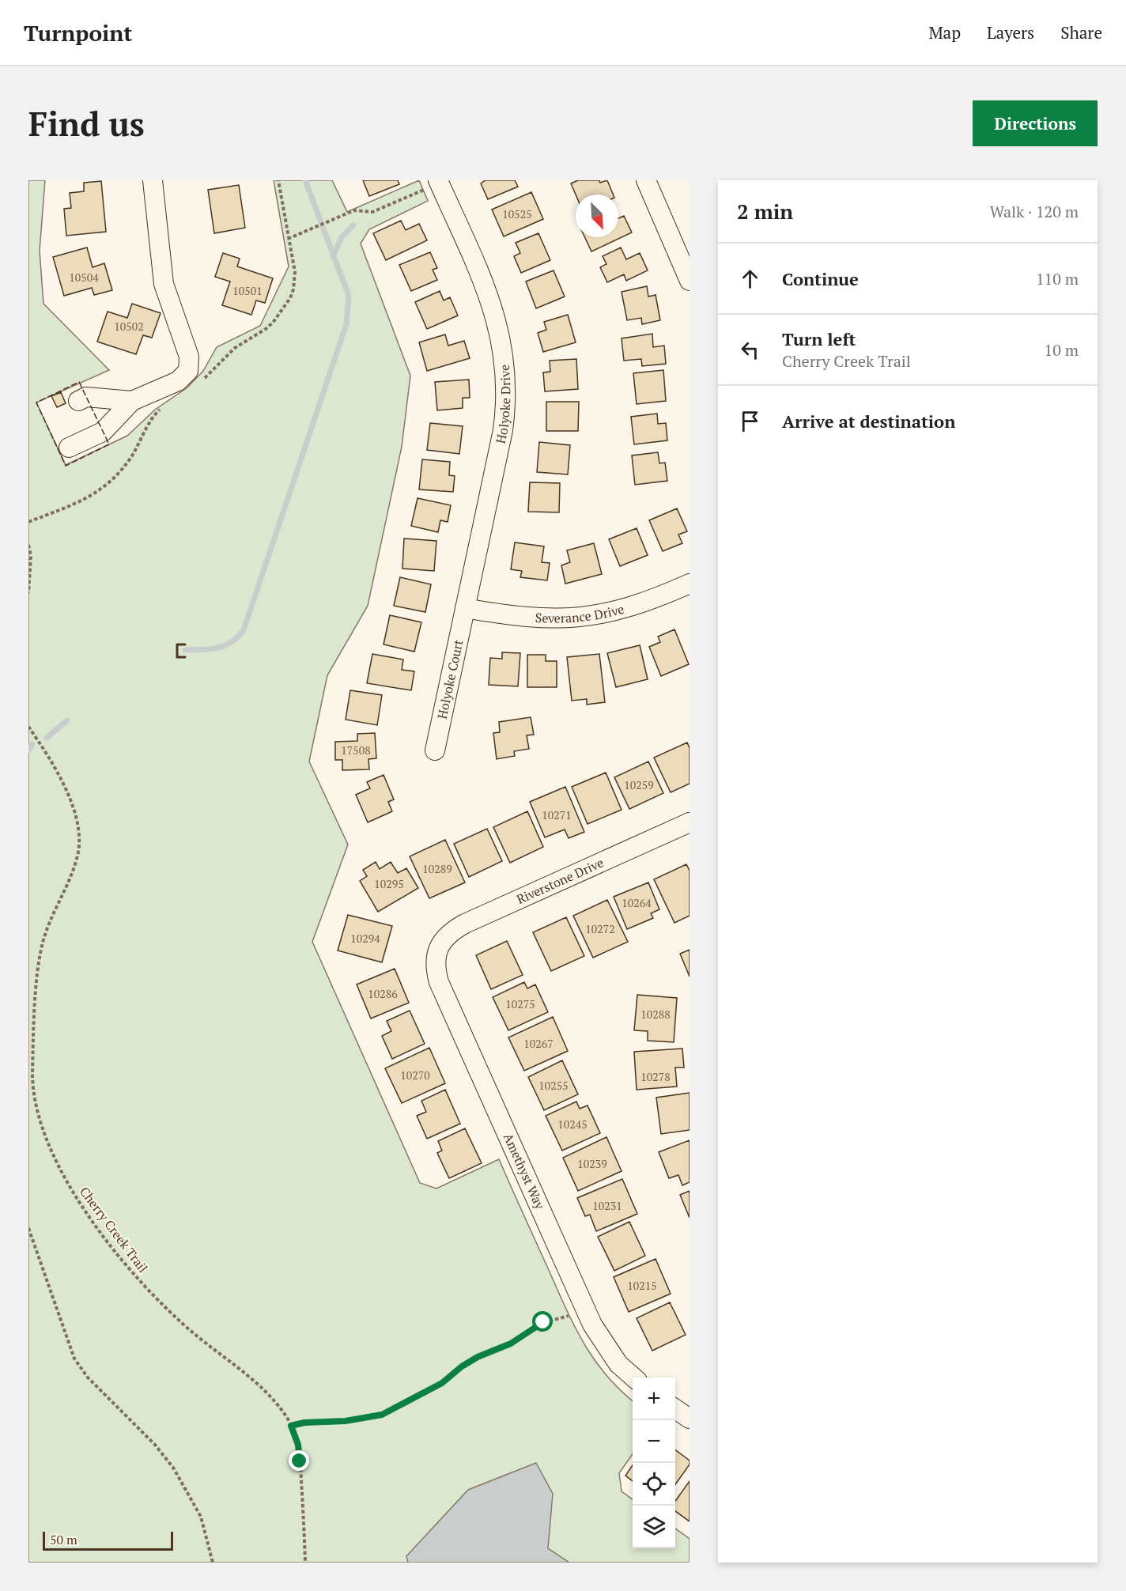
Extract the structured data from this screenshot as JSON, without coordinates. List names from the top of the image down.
{
  "streets": {
    "street": [
      "Holyoke Drive",
      "Severance Drive",
      "Holyoke Court",
      "Riverstone Drive",
      "Amethyst Way"
    ],
    "path": ["Cherry Creek Trail"]
  },
  "crossings": [
    ["Holyoke Drive", "Severance Drive"],
    ["Holyoke Drive", "Holyoke Court"],
    ["Severance Drive", "Holyoke Court"],
    ["Riverstone Drive", "Amethyst Way"]
  ],
  "house_numbers": [
    "10525",
    "10504",
    "10501",
    "10502",
    "17508",
    "10259",
    "10271",
    "10289",
    "10295",
    "10264",
    "10272",
    "10294",
    "10286",
    "10275",
    "10288",
    "10267",
    "10270",
    "10278",
    "10255",
    "10245",
    "10239",
    "10231",
    "10215"
  ],
  "scale_bar": "50 m",
  "north": "bottom right",
  "page": {
    "header": "Turnpoint",
    "nav": ["Map", "Layers", "Share"],
    "buttons": "Directions",
    "title": "Find us",
    "heading": ["2 min", "Walk · 120 m"],
    "list": [
      ["Continue", "110 m"],
      ["Turn left", "Cherry Creek Trail", "10 m"],
      "Arrive at destination"
    ],
    "map_buttons": ["+", "−"],
    "scale": "50 m"
  }
}
